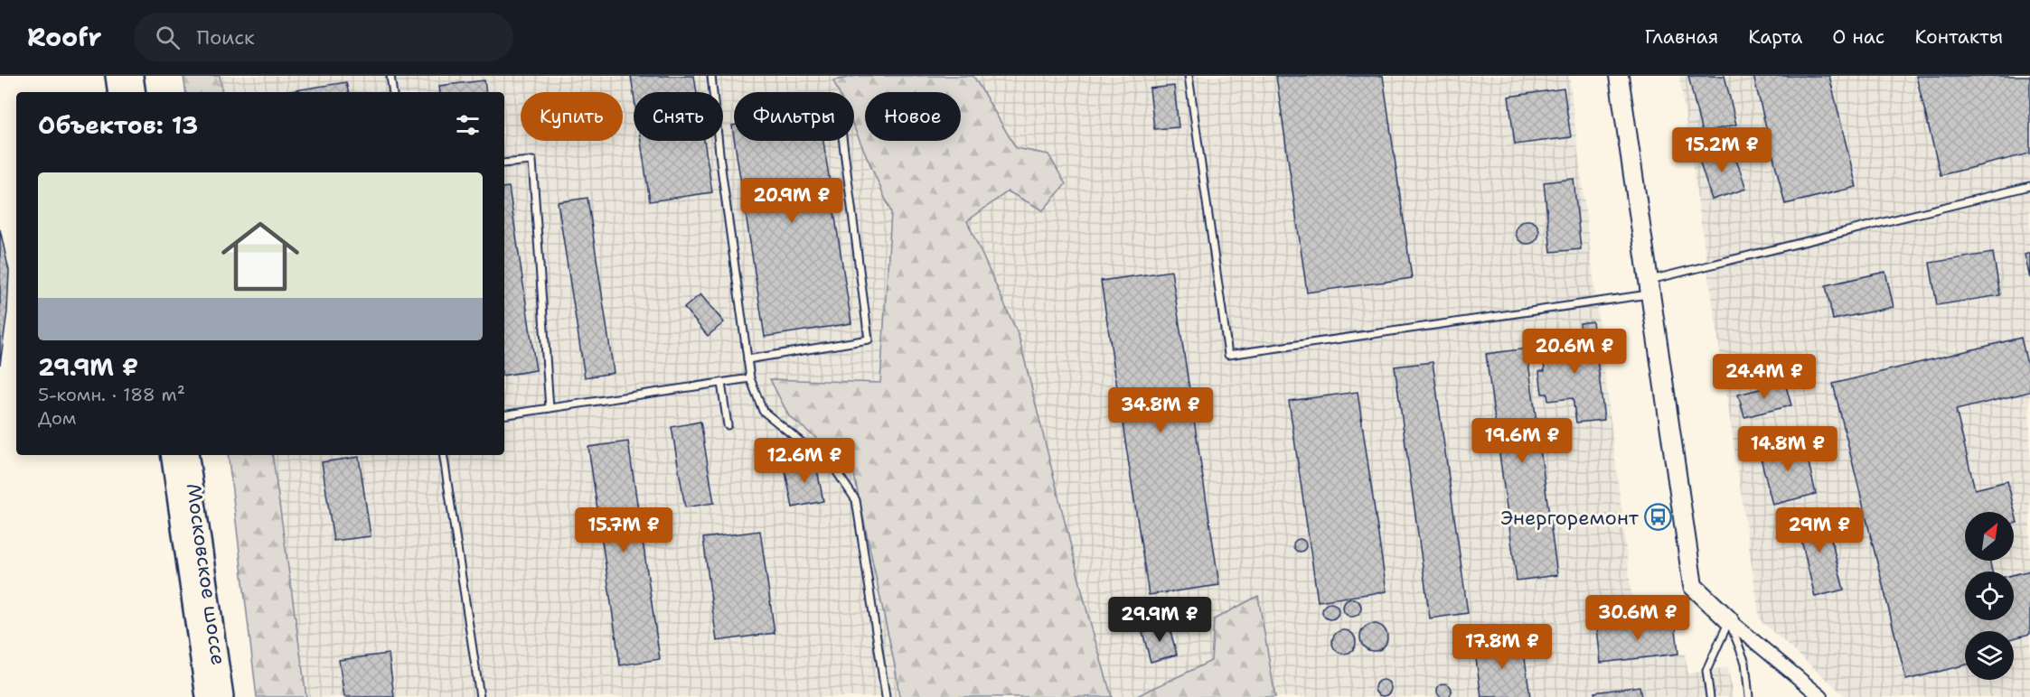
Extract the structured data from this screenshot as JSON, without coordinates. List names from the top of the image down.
{
  "streets": {
    "main road": ["Московское шоссе"]
  },
  "places": {
    "bus stop": ["Энергоремонт"]
  },
  "north": "top right",
  "page": {
    "header": "Roofr",
    "search": "Поиск",
    "nav": [
      "Главная",
      "Карта",
      "О нас",
      "Контакты"
    ],
    "chip": [
      "Купить",
      "Снять",
      "Фильтры",
      "Новое"
    ],
    "heading": "Объектов: 13",
    "price": [
      "15.2M ₽",
      "20.9M ₽",
      "20.6M ₽",
      "24.4M ₽",
      "34.8M ₽",
      "19.6M ₽",
      "14.8M ₽",
      "12.6M ₽",
      "15.7M ₽",
      "29M ₽",
      "30.6M ₽",
      "29.9M ₽",
      "17.8M ₽"
    ],
    "list": [
      {
        "name": "29.9M ₽",
        "note": "5-комн. · 188 m² · Дом"
      }
    ]
  }
}
